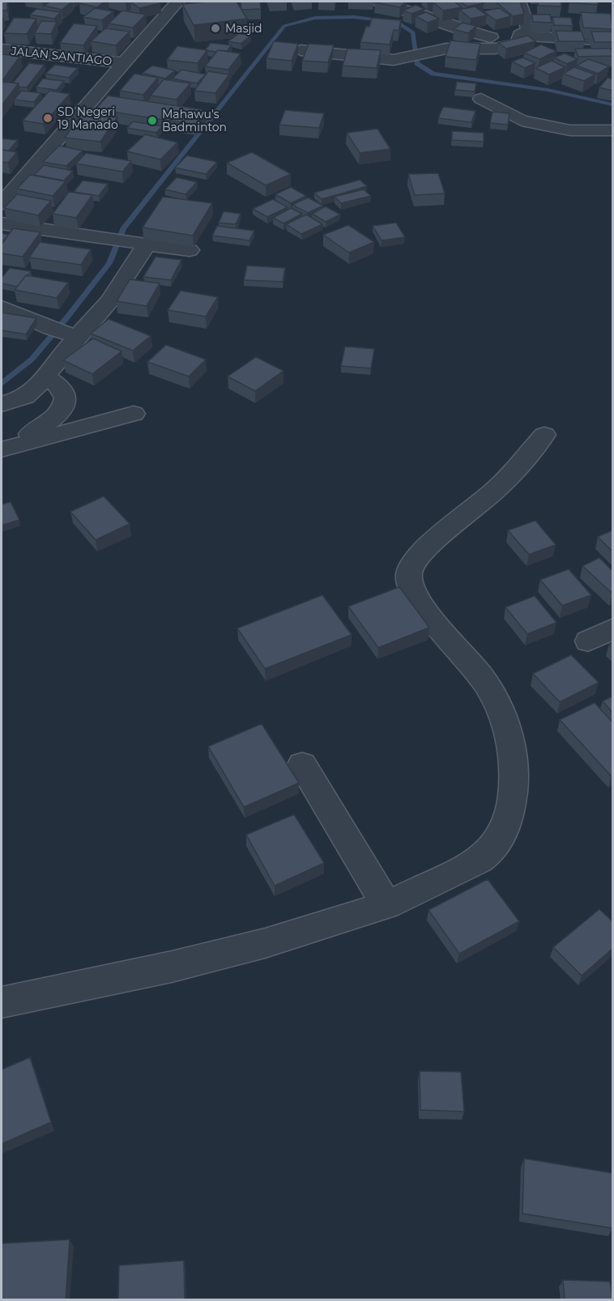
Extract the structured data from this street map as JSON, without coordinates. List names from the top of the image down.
{
  "streets": {
    "street": ["JALAN SANTIAGO"]
  },
  "places": ["Masjid", "SD Negeri 19 Manado", "Mahawu's Badminton"]
}
